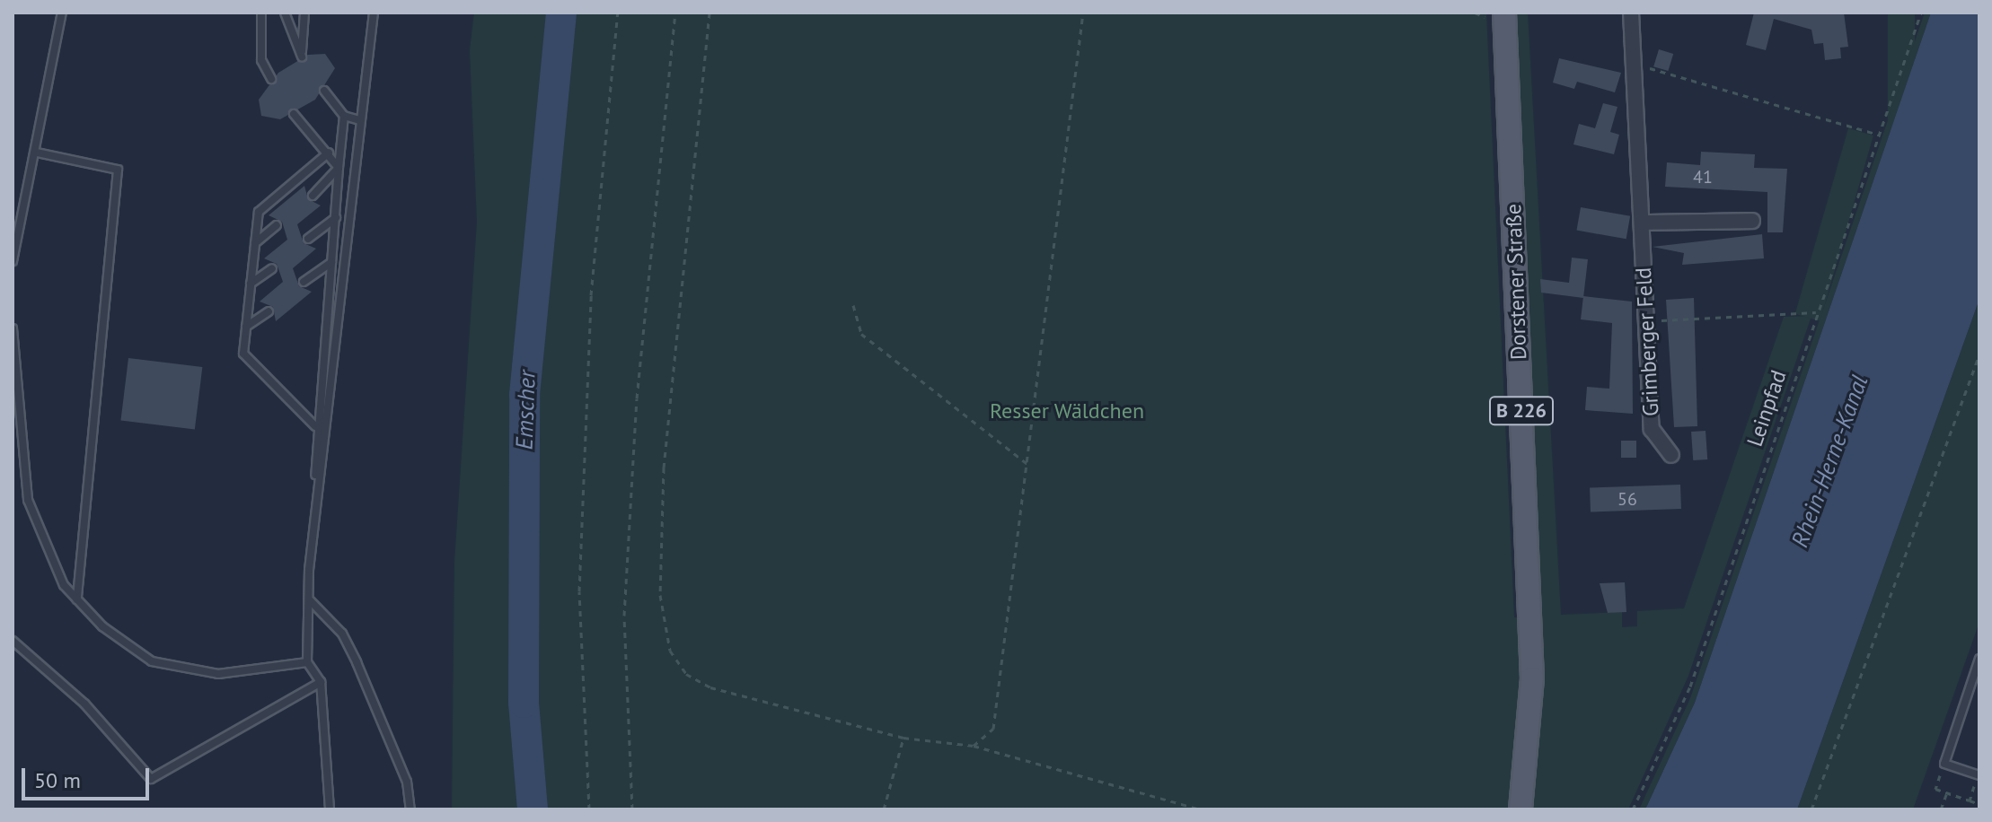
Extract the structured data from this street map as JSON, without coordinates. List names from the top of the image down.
{
  "streets": {
    "main road": ["Dorstener Straße", "B 226"],
    "street": ["Grimberger Feld"],
    "path": ["Leinpfad"]
  },
  "water": ["Emscher", "Rhein-Herne-Kanal"],
  "parks": ["Resser Wäldchen"],
  "house_numbers": ["41", "56"],
  "scale_bar": "50 m"
}
